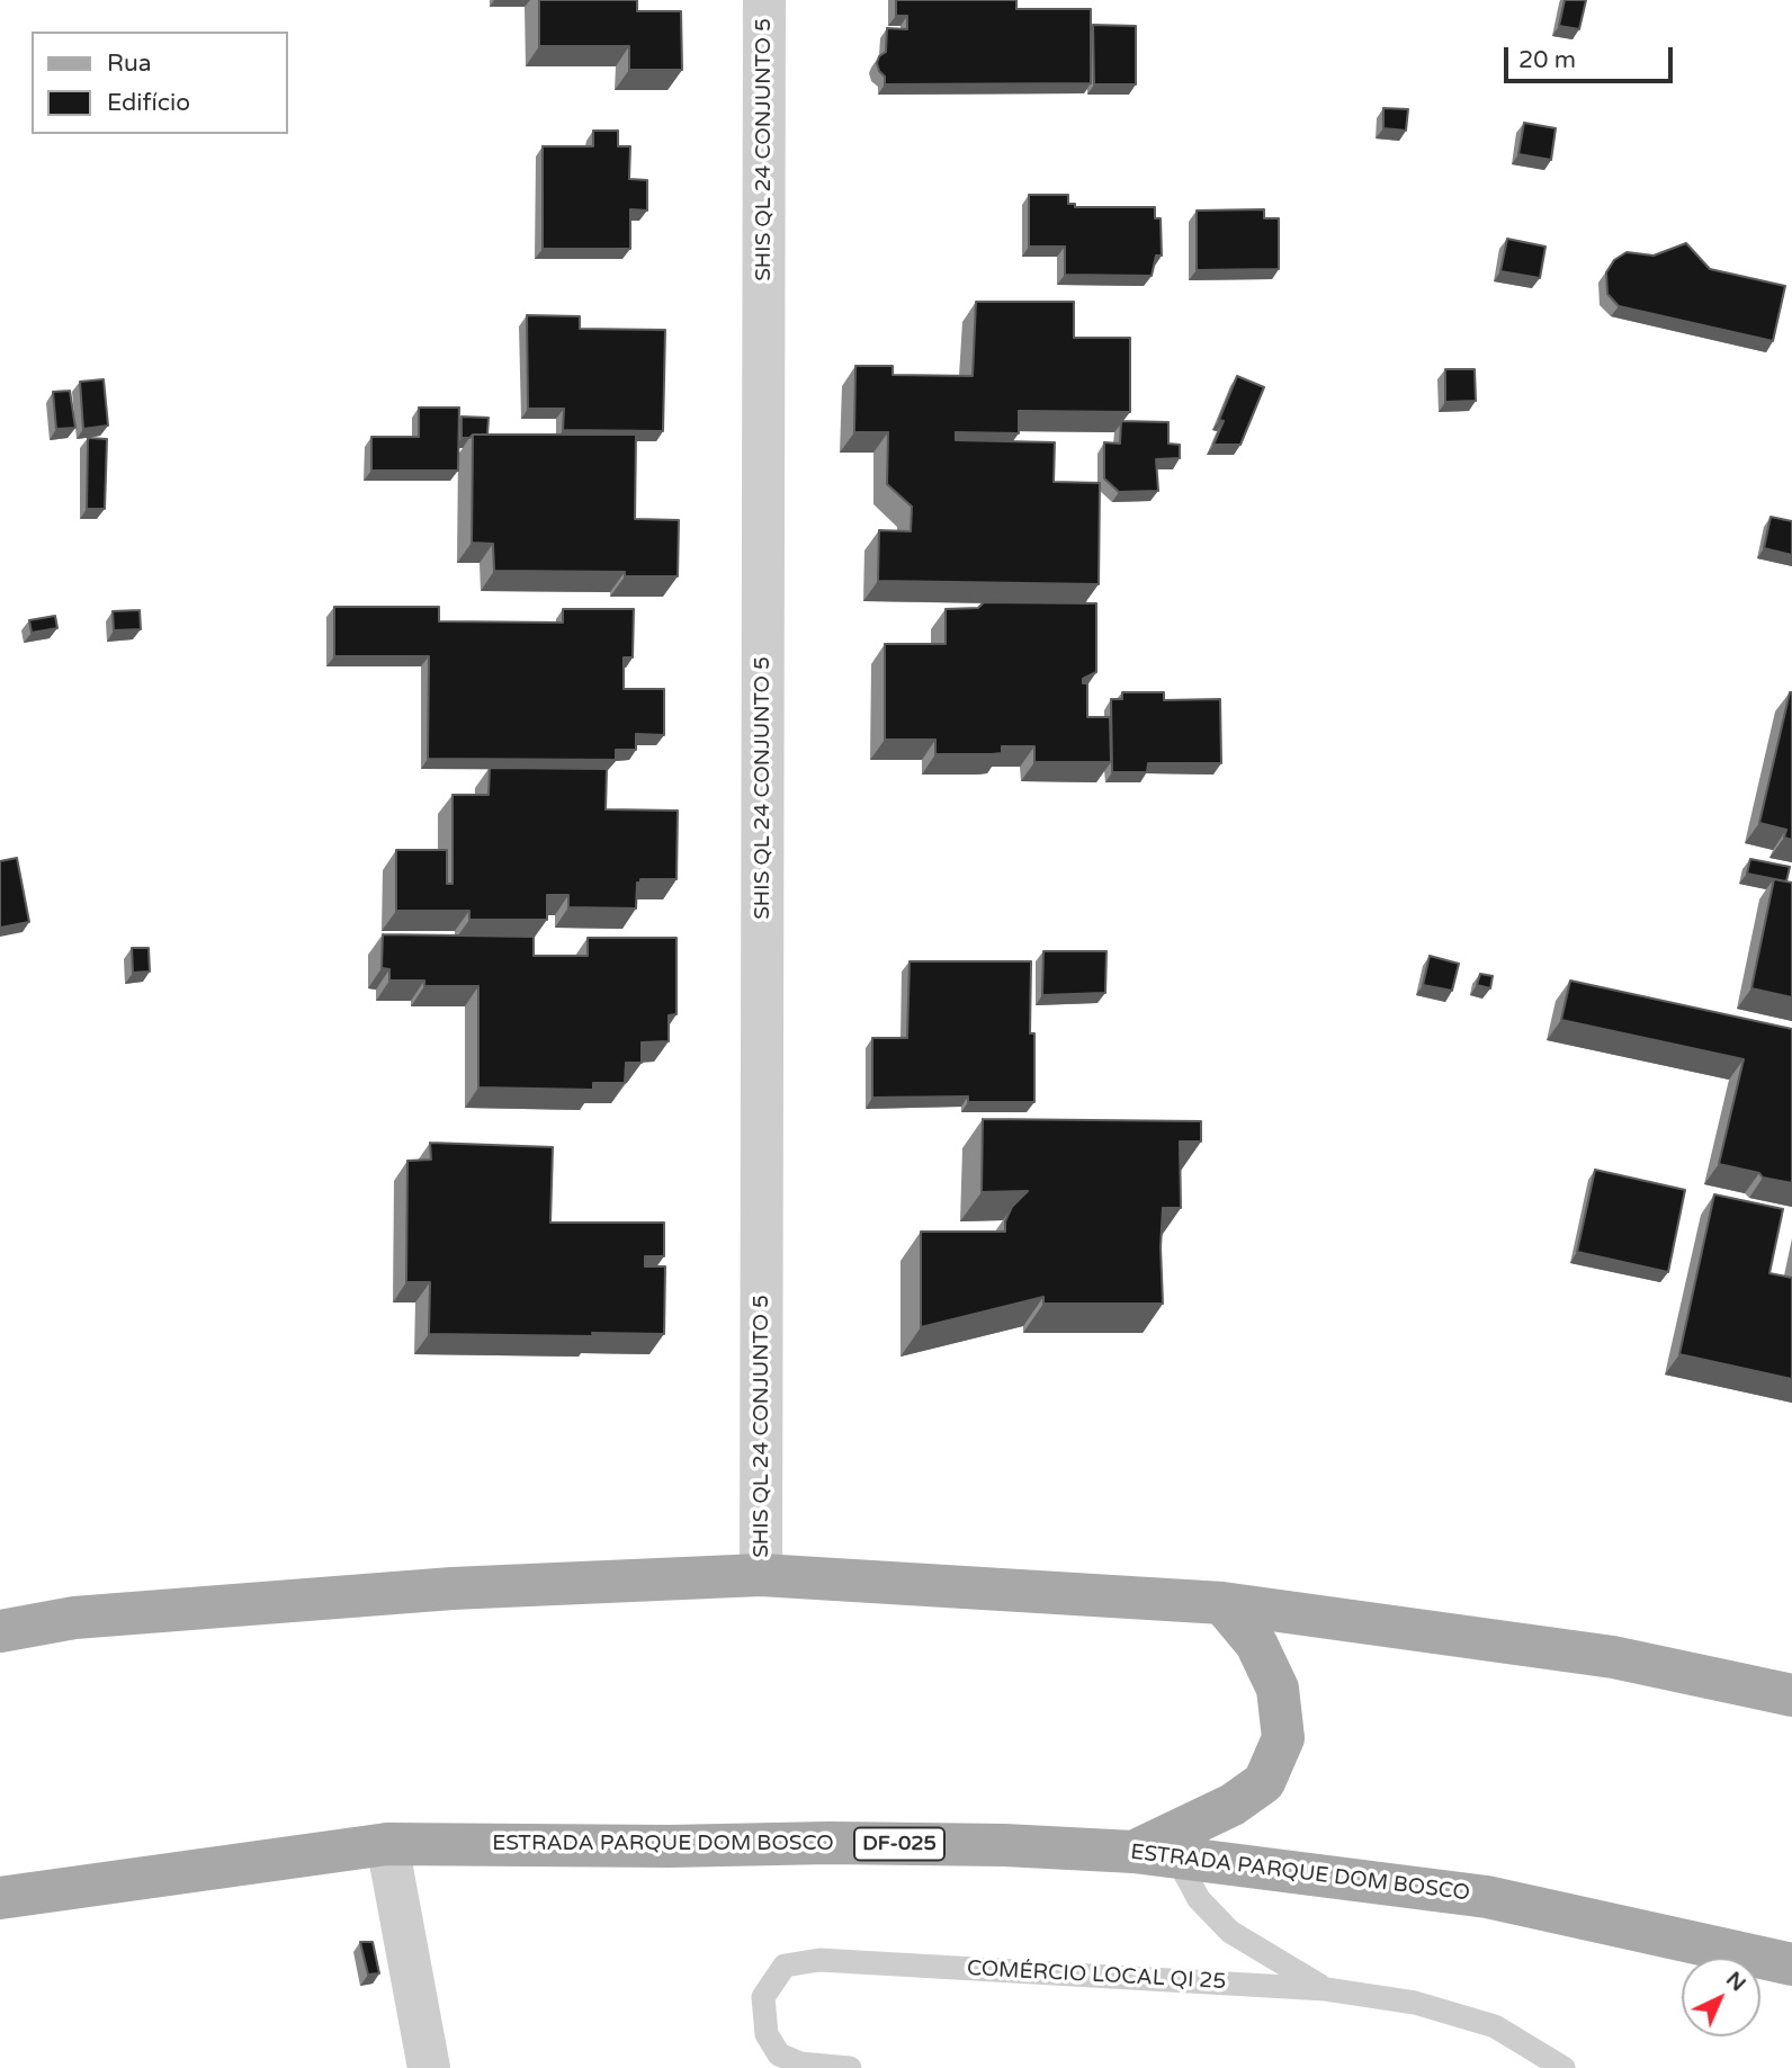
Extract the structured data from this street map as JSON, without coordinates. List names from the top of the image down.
{
  "streets": {
    "main road": ["ESTRADA PARQUE DOM BOSCO", "DF-025"],
    "street": ["SHIS QL 24 CONJUNTO 5"],
    "lane": ["COMÉRCIO LOCAL QI 25"]
  },
  "legend": ["Rua", "Edifício"],
  "scale_bar": "20 m",
  "north": "top right"
}
